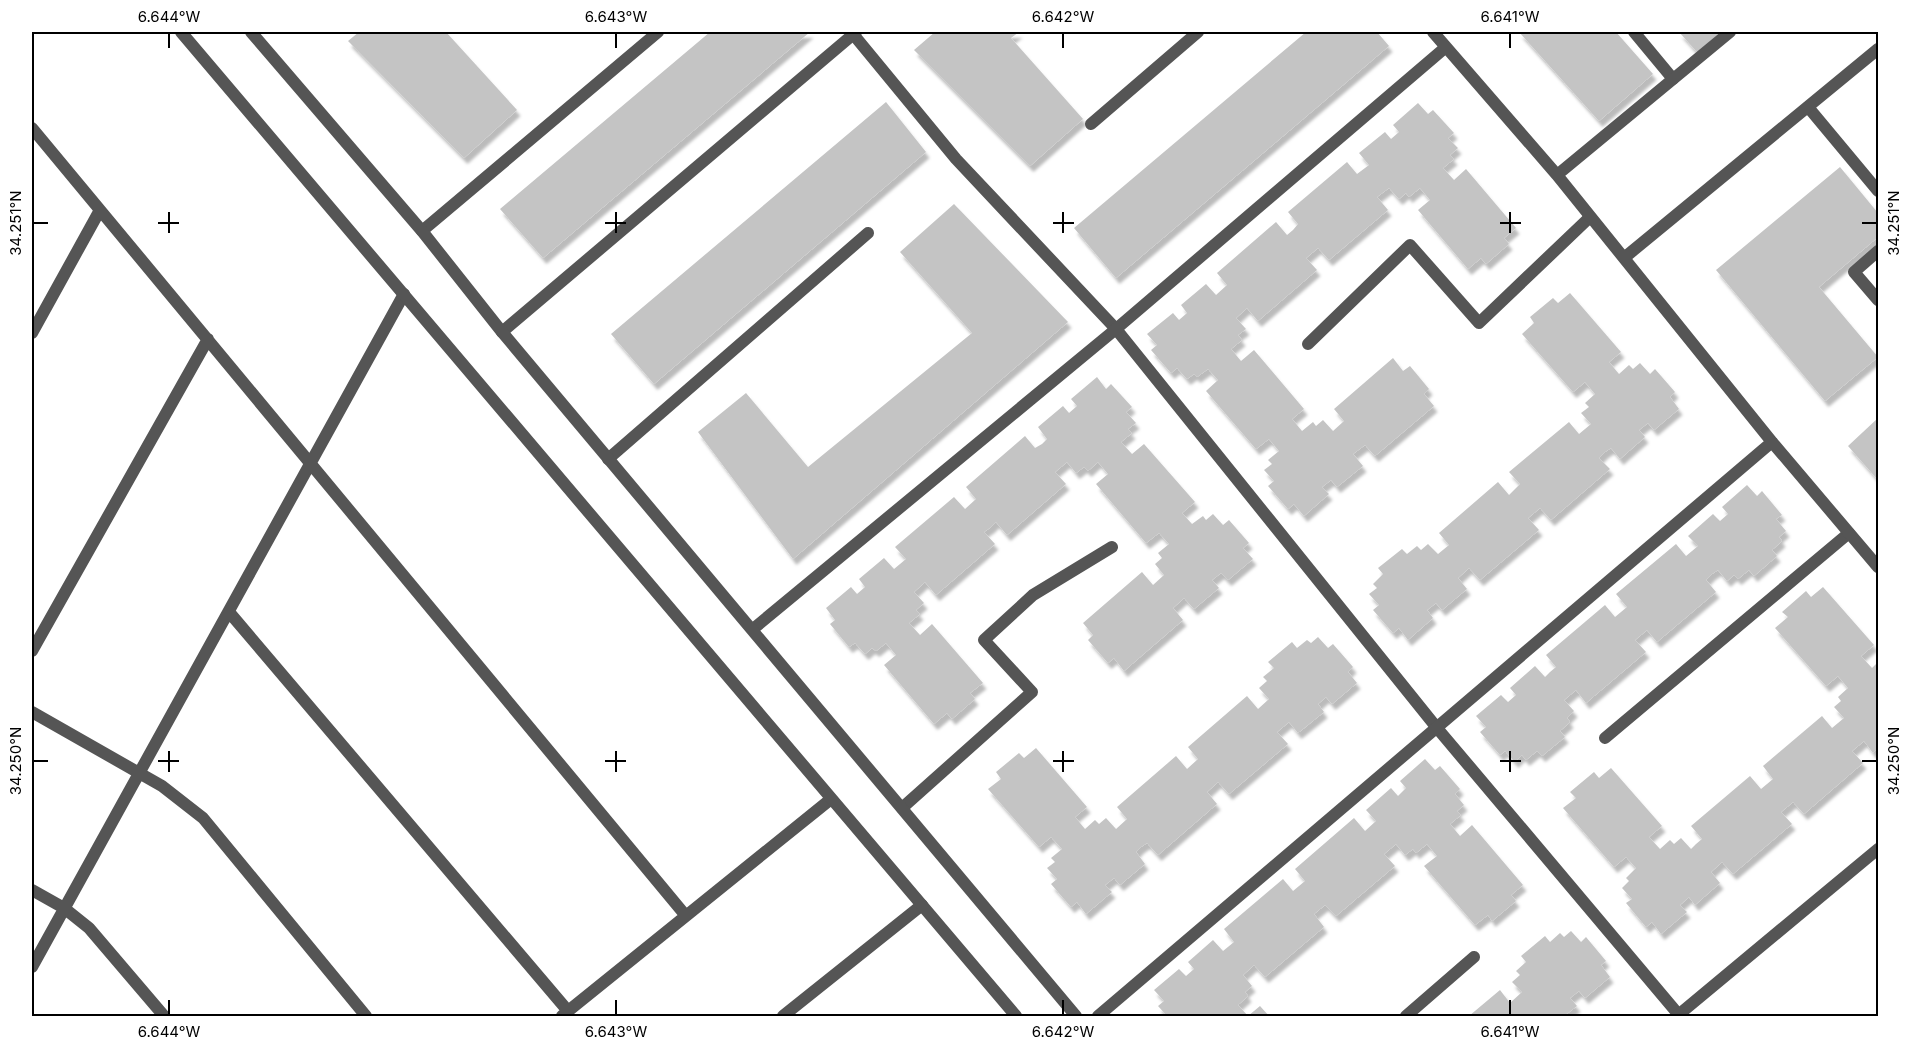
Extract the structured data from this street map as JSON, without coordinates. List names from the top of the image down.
{
  "coordinates": [
    "6.644°W",
    "6.643°W",
    "6.642°W",
    "6.641°W",
    "34.251°N",
    "34.250°N"
  ]
}
